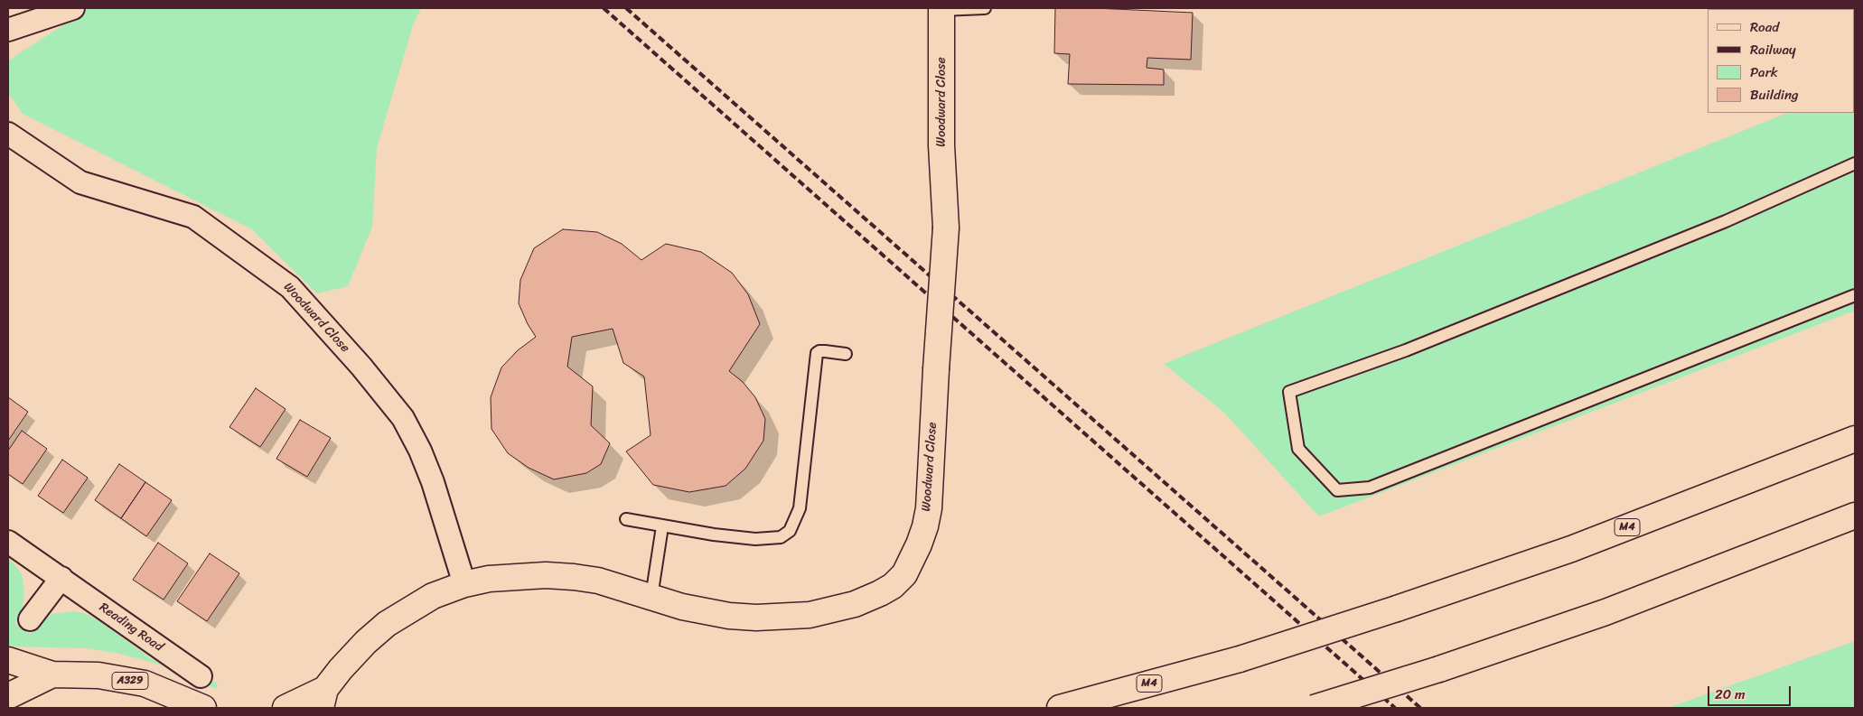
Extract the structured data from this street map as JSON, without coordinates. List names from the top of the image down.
{
  "streets": {
    "main road": ["Woodward Close", "M4", "A329"],
    "street": ["Reading Road"]
  },
  "legend": [
    "Road",
    "Railway",
    "Park",
    "Building"
  ],
  "scale_bar": "20 m"
}
